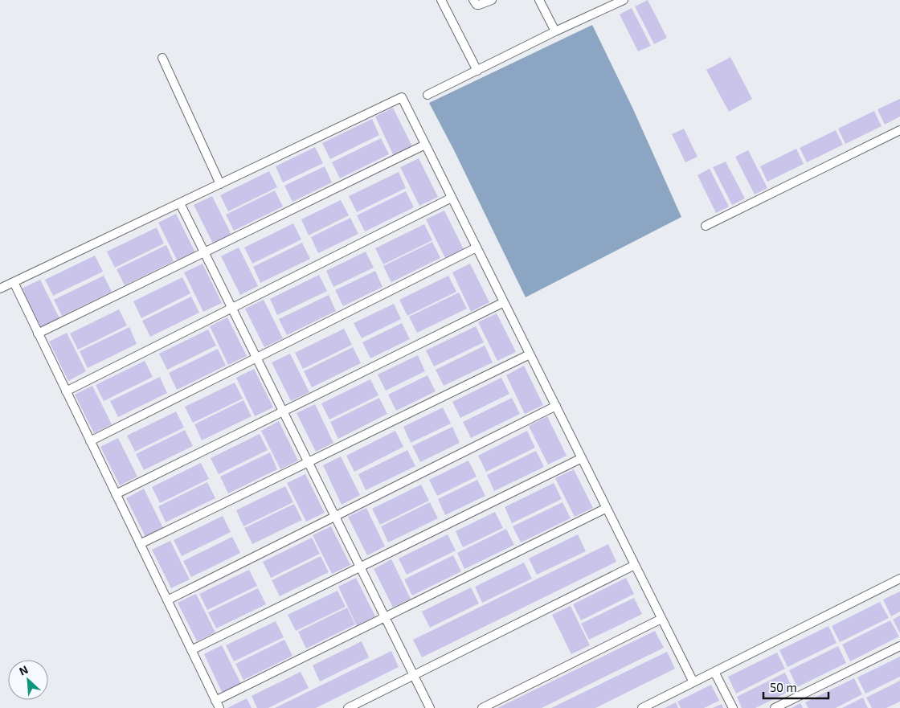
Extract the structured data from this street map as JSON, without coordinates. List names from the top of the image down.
{
  "scale_bar": "50 m",
  "north": "top left"
}
